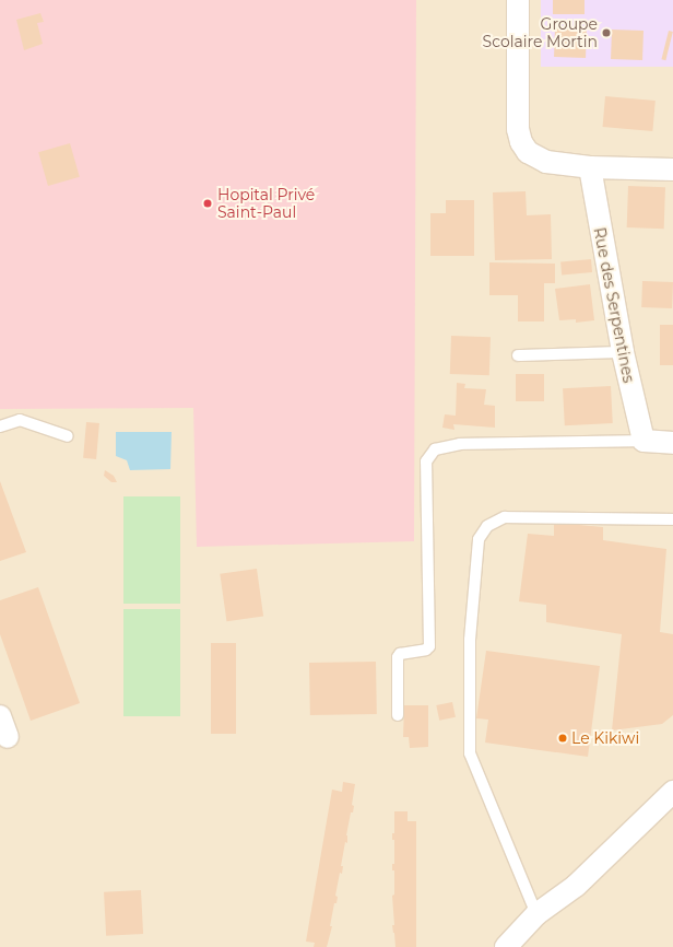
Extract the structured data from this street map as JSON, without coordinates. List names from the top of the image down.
{
  "streets": {
    "street": ["Rue des Serpentines"]
  },
  "places": ["Groupe Scolaire Mortin", "Hopital Privé Saint-Paul", "Le Kikiwi"]
}
